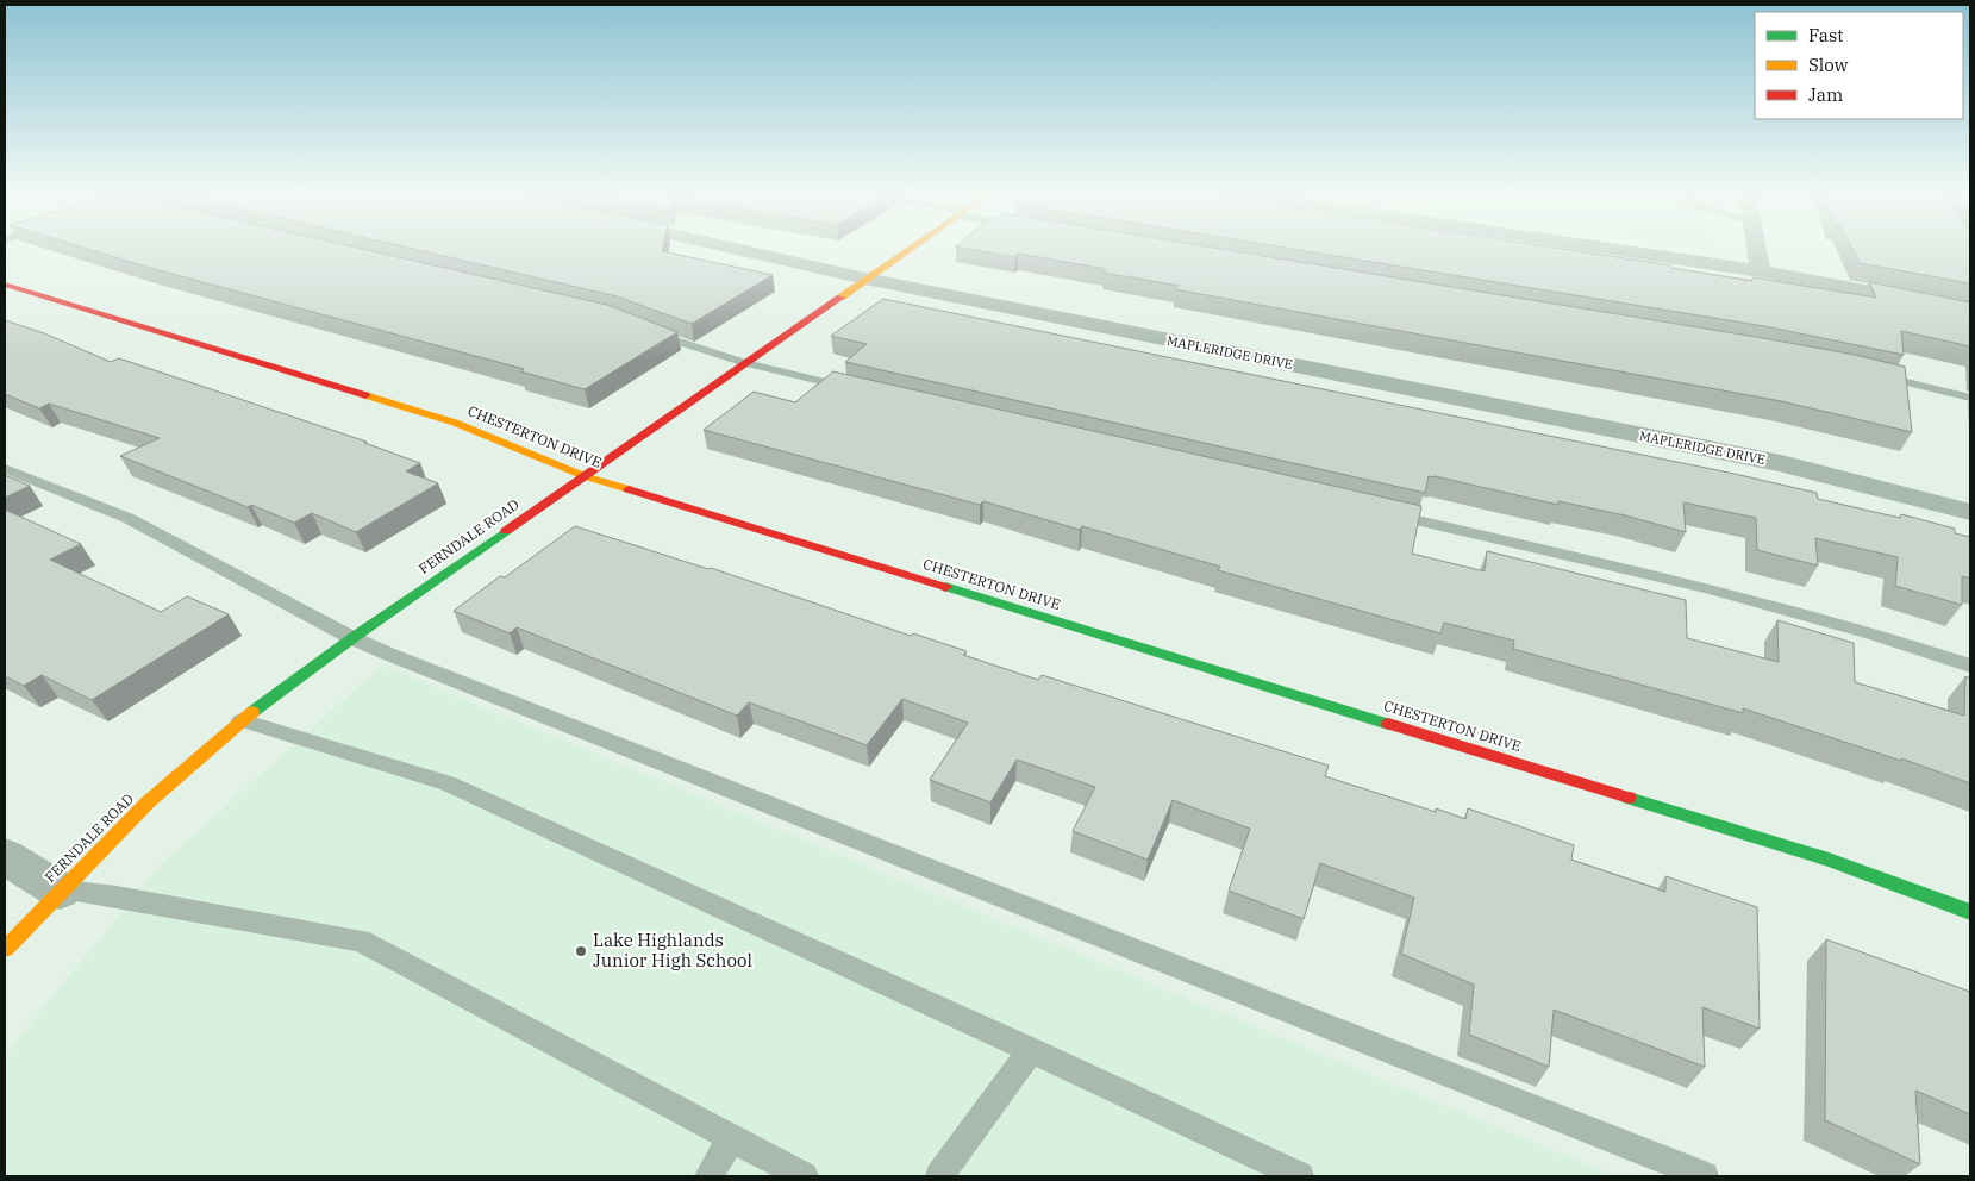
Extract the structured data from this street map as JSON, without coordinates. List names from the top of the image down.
{
  "streets": {
    "street": ["MAPLERIDGE DRIVE", "CHESTERTON DRIVE", "FERNDALE ROAD"]
  },
  "crossings": [
    ["MAPLERIDGE DRIVE", "FERNDALE ROAD"],
    ["CHESTERTON DRIVE", "FERNDALE ROAD"]
  ],
  "places": ["Lake Highlands Junior High School"],
  "legend": ["Fast", "Slow", "Jam"]
}
